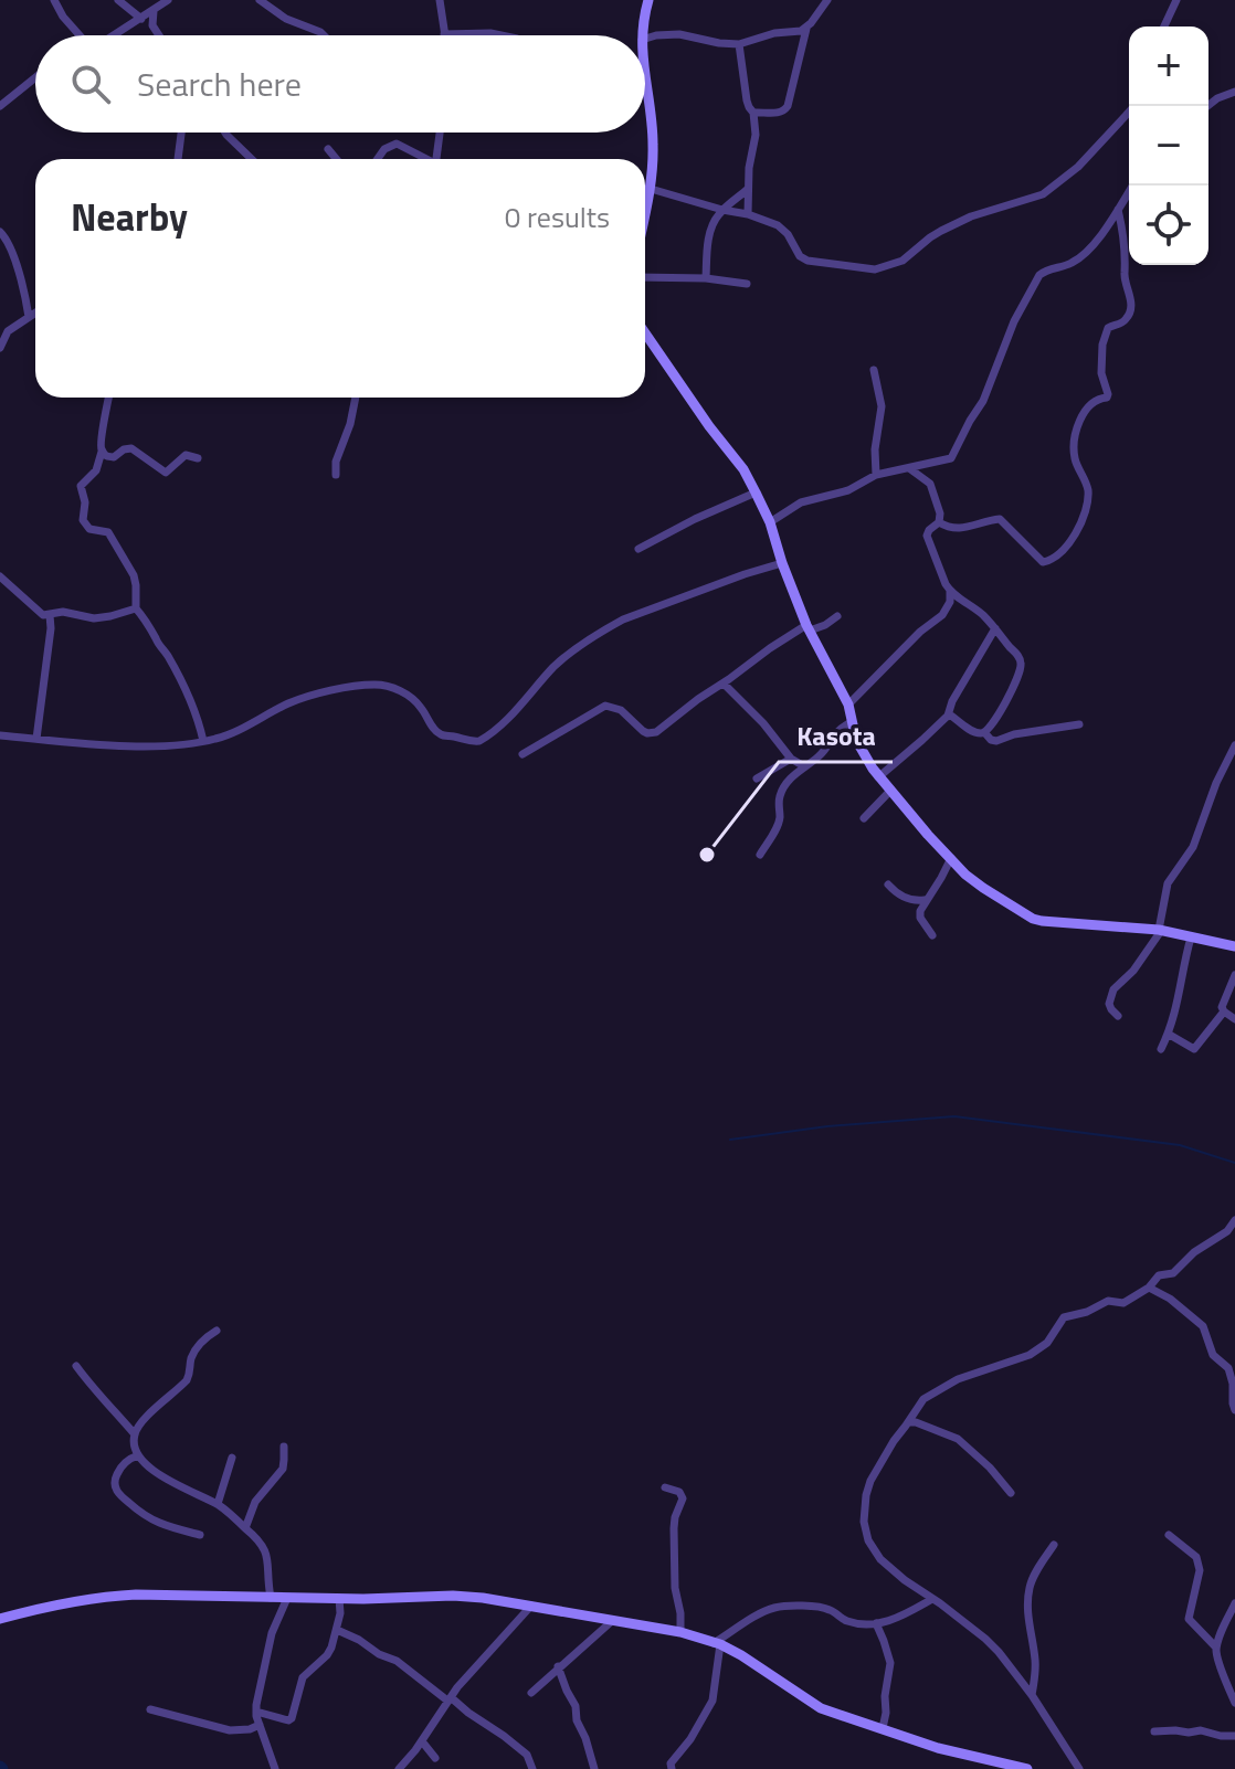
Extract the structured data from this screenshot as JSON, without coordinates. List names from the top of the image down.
{
  "places": ["Kasota"],
  "page": {
    "map_buttons": ["+", "−"],
    "search": "Search here",
    "heading": ["Nearby", "0 results"]
  }
}
